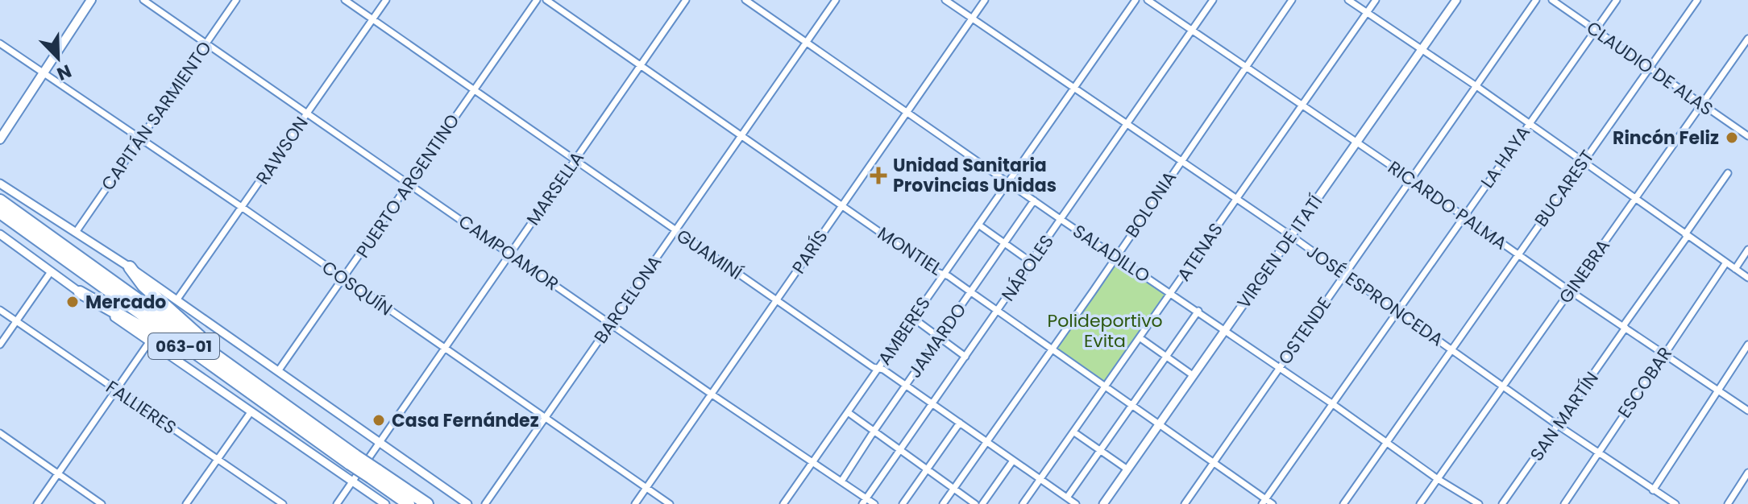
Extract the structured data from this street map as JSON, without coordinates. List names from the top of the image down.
{
  "streets": {
    "highway": ["063-01"],
    "street": [
      "CLAUDIO DE ALAS",
      "CAPITÁN SARMIENTO",
      "RAWSON",
      "LA HAYA",
      "PUERTO ARGENTINO",
      "MARSELLA",
      "BUCAREST",
      "BOLONIA",
      "RICARDO PALMA",
      "MONTIEL",
      "PARÍS",
      "ATENAS",
      "VIRGEN DE ITATÍ",
      "CAMPOAMOR",
      "SALADILLO",
      "GUAMINÍ",
      "NÁPOLES",
      "GINEBRA",
      "COSQUÍN",
      "JOSÉ ESPRONCEDA",
      "BARCELONA",
      "AMBERES",
      "OSTENDE",
      "JAMARDO",
      "ESCOBAR",
      "FALLIERES",
      "SAN MARTÍN"
    ]
  },
  "crossings": [
    ["CLAUDIO DE ALAS", "LA HAYA"],
    ["CLAUDIO DE ALAS", "BUCAREST"],
    ["CLAUDIO DE ALAS", "GINEBRA"],
    ["CAPITÁN SARMIENTO", "CAMPOAMOR"],
    ["CAPITÁN SARMIENTO", "COSQUÍN"],
    ["RAWSON", "CAMPOAMOR"],
    ["RAWSON", "GUAMINÍ"],
    ["RAWSON", "COSQUÍN"],
    ["LA HAYA", "RICARDO PALMA"],
    ["LA HAYA", "MONTIEL"],
    ["LA HAYA", "SALADILLO"],
    ["LA HAYA", "JOSÉ ESPRONCEDA"],
    ["PUERTO ARGENTINO", "CAMPOAMOR"],
    ["PUERTO ARGENTINO", "GUAMINÍ"],
    ["PUERTO ARGENTINO", "COSQUÍN"],
    ["MARSELLA", "MONTIEL"],
    ["MARSELLA", "CAMPOAMOR"],
    ["MARSELLA", "GUAMINÍ"],
    ["MARSELLA", "COSQUÍN"],
    ["BUCAREST", "RICARDO PALMA"],
    ["BUCAREST", "SALADILLO"],
    ["BUCAREST", "JOSÉ ESPRONCEDA"],
    ["BOLONIA", "RICARDO PALMA"],
    ["BOLONIA", "MONTIEL"],
    ["BOLONIA", "SALADILLO"],
    ["BOLONIA", "GUAMINÍ"],
    ["BOLONIA", "JOSÉ ESPRONCEDA"],
    ["RICARDO PALMA", "ATENAS"],
    ["RICARDO PALMA", "VIRGEN DE ITATÍ"],
    ["RICARDO PALMA", "NÁPOLES"],
    ["RICARDO PALMA", "GINEBRA"],
    ["RICARDO PALMA", "OSTENDE"],
    ["RICARDO PALMA", "ESCOBAR"],
    ["RICARDO PALMA", "SAN MARTÍN"],
    ["MONTIEL", "PARÍS"],
    ["MONTIEL", "ATENAS"],
    ["MONTIEL", "VIRGEN DE ITATÍ"],
    ["MONTIEL", "NÁPOLES"],
    ["MONTIEL", "BARCELONA"],
    ["MONTIEL", "AMBERES"],
    ["MONTIEL", "OSTENDE"],
    ["MONTIEL", "JAMARDO"],
    ["PARÍS", "CAMPOAMOR"],
    ["PARÍS", "SALADILLO"],
    ["PARÍS", "GUAMINÍ"],
    ["PARÍS", "COSQUÍN"],
    ["PARÍS", "JOSÉ ESPRONCEDA"],
    ["ATENAS", "SALADILLO"],
    ["ATENAS", "GUAMINÍ"],
    ["ATENAS", "JOSÉ ESPRONCEDA"],
    ["VIRGEN DE ITATÍ", "SALADILLO"],
    ["VIRGEN DE ITATÍ", "JOSÉ ESPRONCEDA"],
    ["CAMPOAMOR", "NÁPOLES"],
    ["CAMPOAMOR", "BARCELONA"],
    ["CAMPOAMOR", "AMBERES"],
    ["CAMPOAMOR", "JAMARDO"],
    ["SALADILLO", "NÁPOLES"],
    ["SALADILLO", "GINEBRA"],
    ["SALADILLO", "BARCELONA"],
    ["SALADILLO", "AMBERES"],
    ["SALADILLO", "OSTENDE"],
    ["SALADILLO", "JAMARDO"],
    ["GUAMINÍ", "NÁPOLES"],
    ["GUAMINÍ", "BARCELONA"],
    ["GUAMINÍ", "AMBERES"],
    ["GUAMINÍ", "JAMARDO"],
    ["NÁPOLES", "JOSÉ ESPRONCEDA"],
    ["GINEBRA", "JOSÉ ESPRONCEDA"],
    ["COSQUÍN", "BARCELONA"],
    ["JOSÉ ESPRONCEDA", "AMBERES"],
    ["JOSÉ ESPRONCEDA", "OSTENDE"],
    ["JOSÉ ESPRONCEDA", "ESCOBAR"],
    ["JOSÉ ESPRONCEDA", "SAN MARTÍN"]
  ],
  "parks": ["Polideportivo Evita"],
  "places": {
    "other": ["Rincón Feliz", "Mercado", "Casa Fernández"],
    "health": ["Unidad Sanitaria Provincias Unidas"]
  },
  "north": "bottom right"
}
